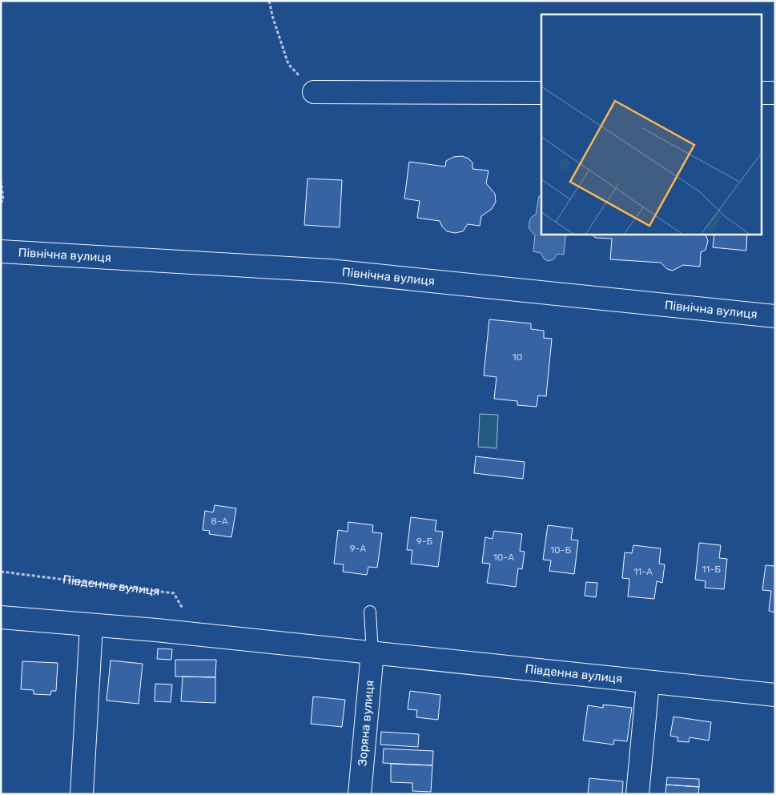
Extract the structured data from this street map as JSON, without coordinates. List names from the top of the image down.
{
  "streets": {
    "street": ["Північна вулиця", "Південна вулиця", "Зоряна вулиця"]
  },
  "crossings": [
    ["Південна вулиця", "Зоряна вулиця"]
  ],
  "house_numbers": [
    "10",
    "8-А",
    "9-Б",
    "9-А",
    "10-Б",
    "10-А",
    "11-Б",
    "11-А"
  ]
}
